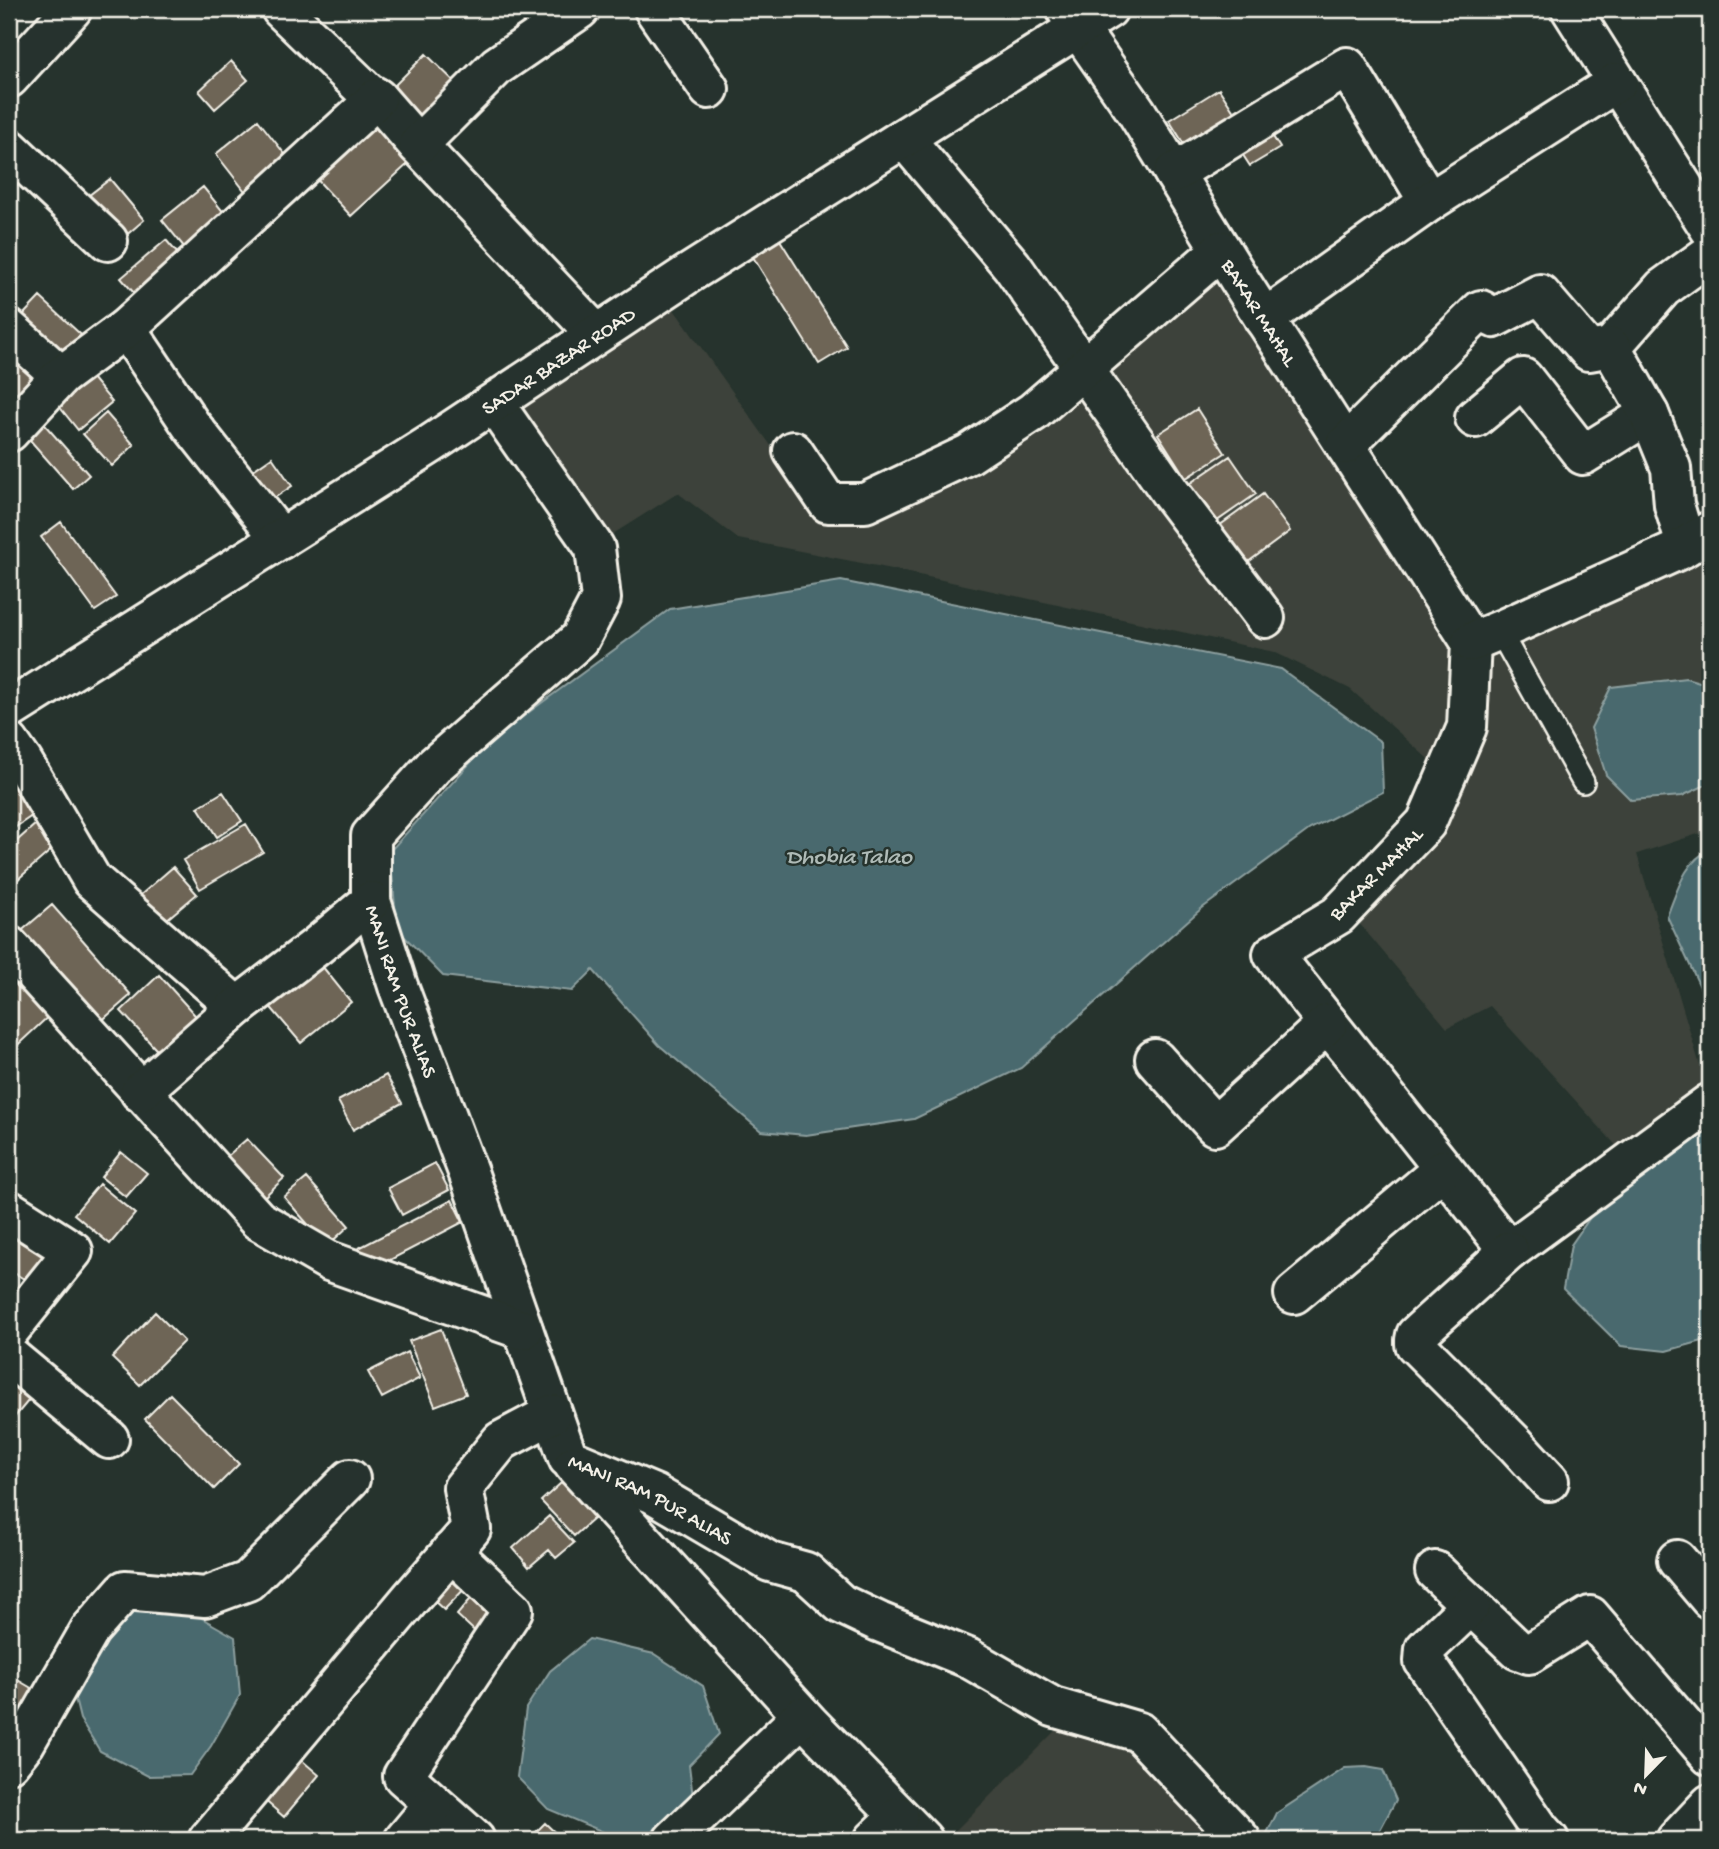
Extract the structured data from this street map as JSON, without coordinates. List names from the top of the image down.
{
  "streets": {
    "street": ["BAKAR MAHAL", "SADAR BAZAR ROAD", "MANI RAM PUR ALIAS"]
  },
  "crossings": [
    ["BAKAR MAHAL", "SADAR BAZAR ROAD"],
    ["SADAR BAZAR ROAD", "MANI RAM PUR ALIAS"]
  ],
  "water": ["Dhobia Talao"],
  "north": "bottom left"
}
